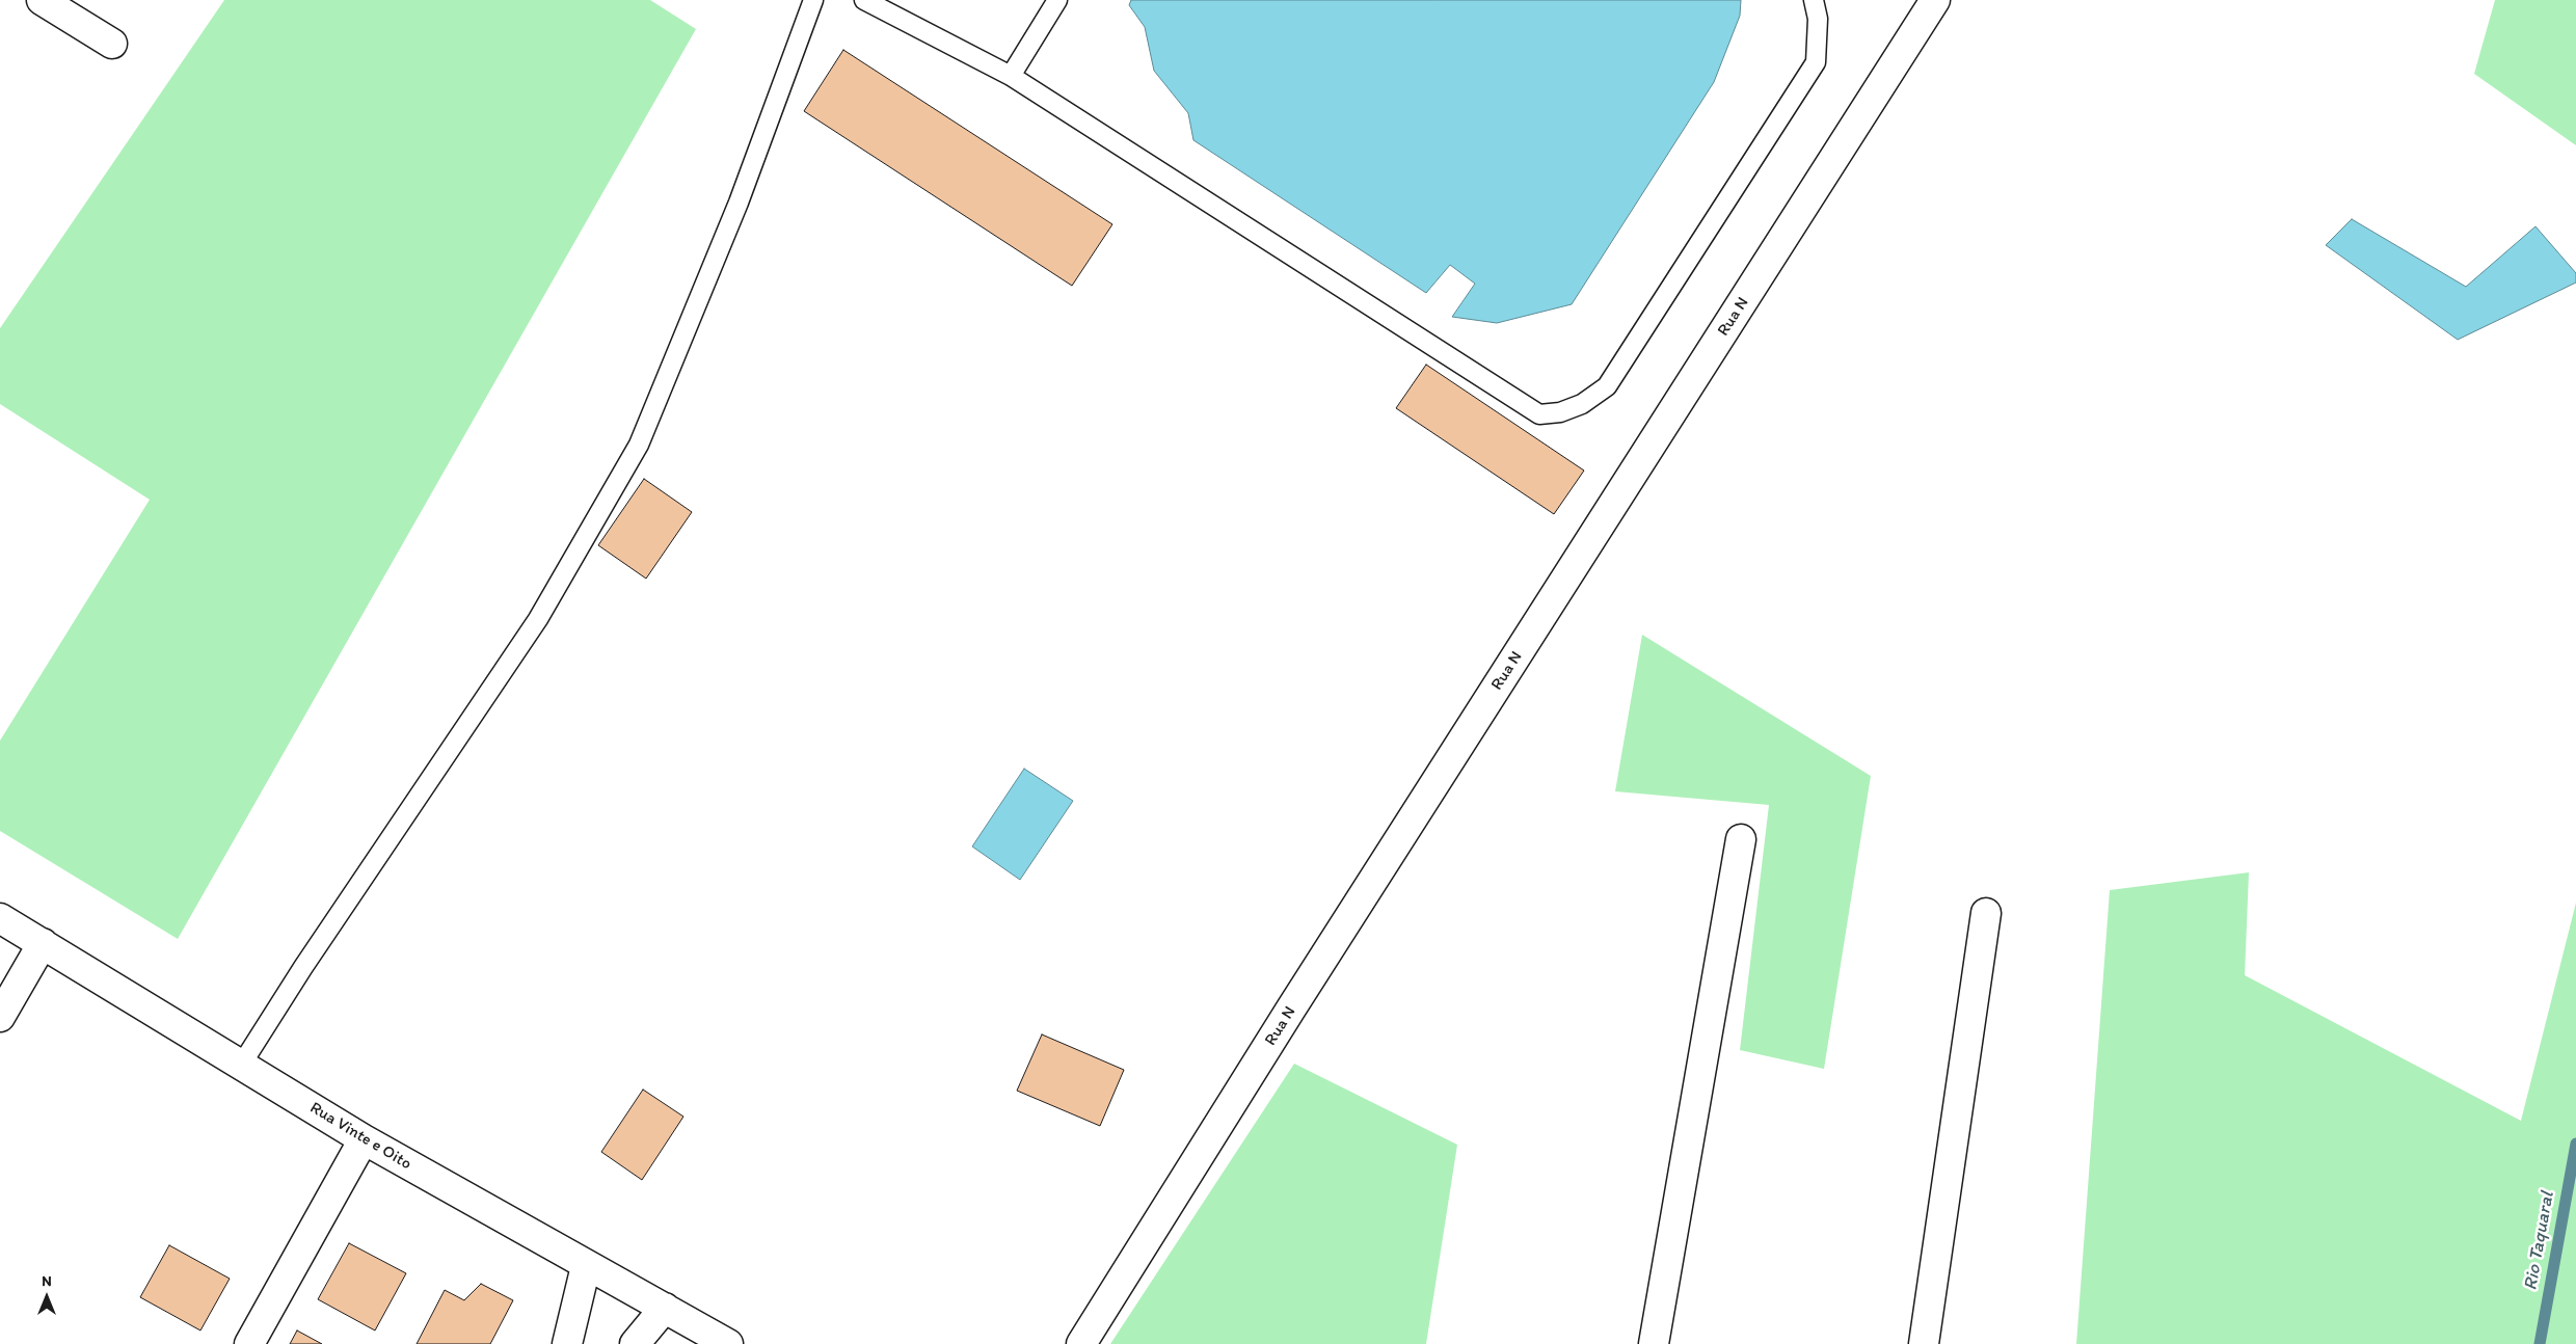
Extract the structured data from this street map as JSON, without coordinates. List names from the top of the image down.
{
  "streets": {
    "street": ["Rua N", "Rua Vinte e Oito"]
  },
  "water": ["Rio Taquaral"],
  "north": "top"
}
